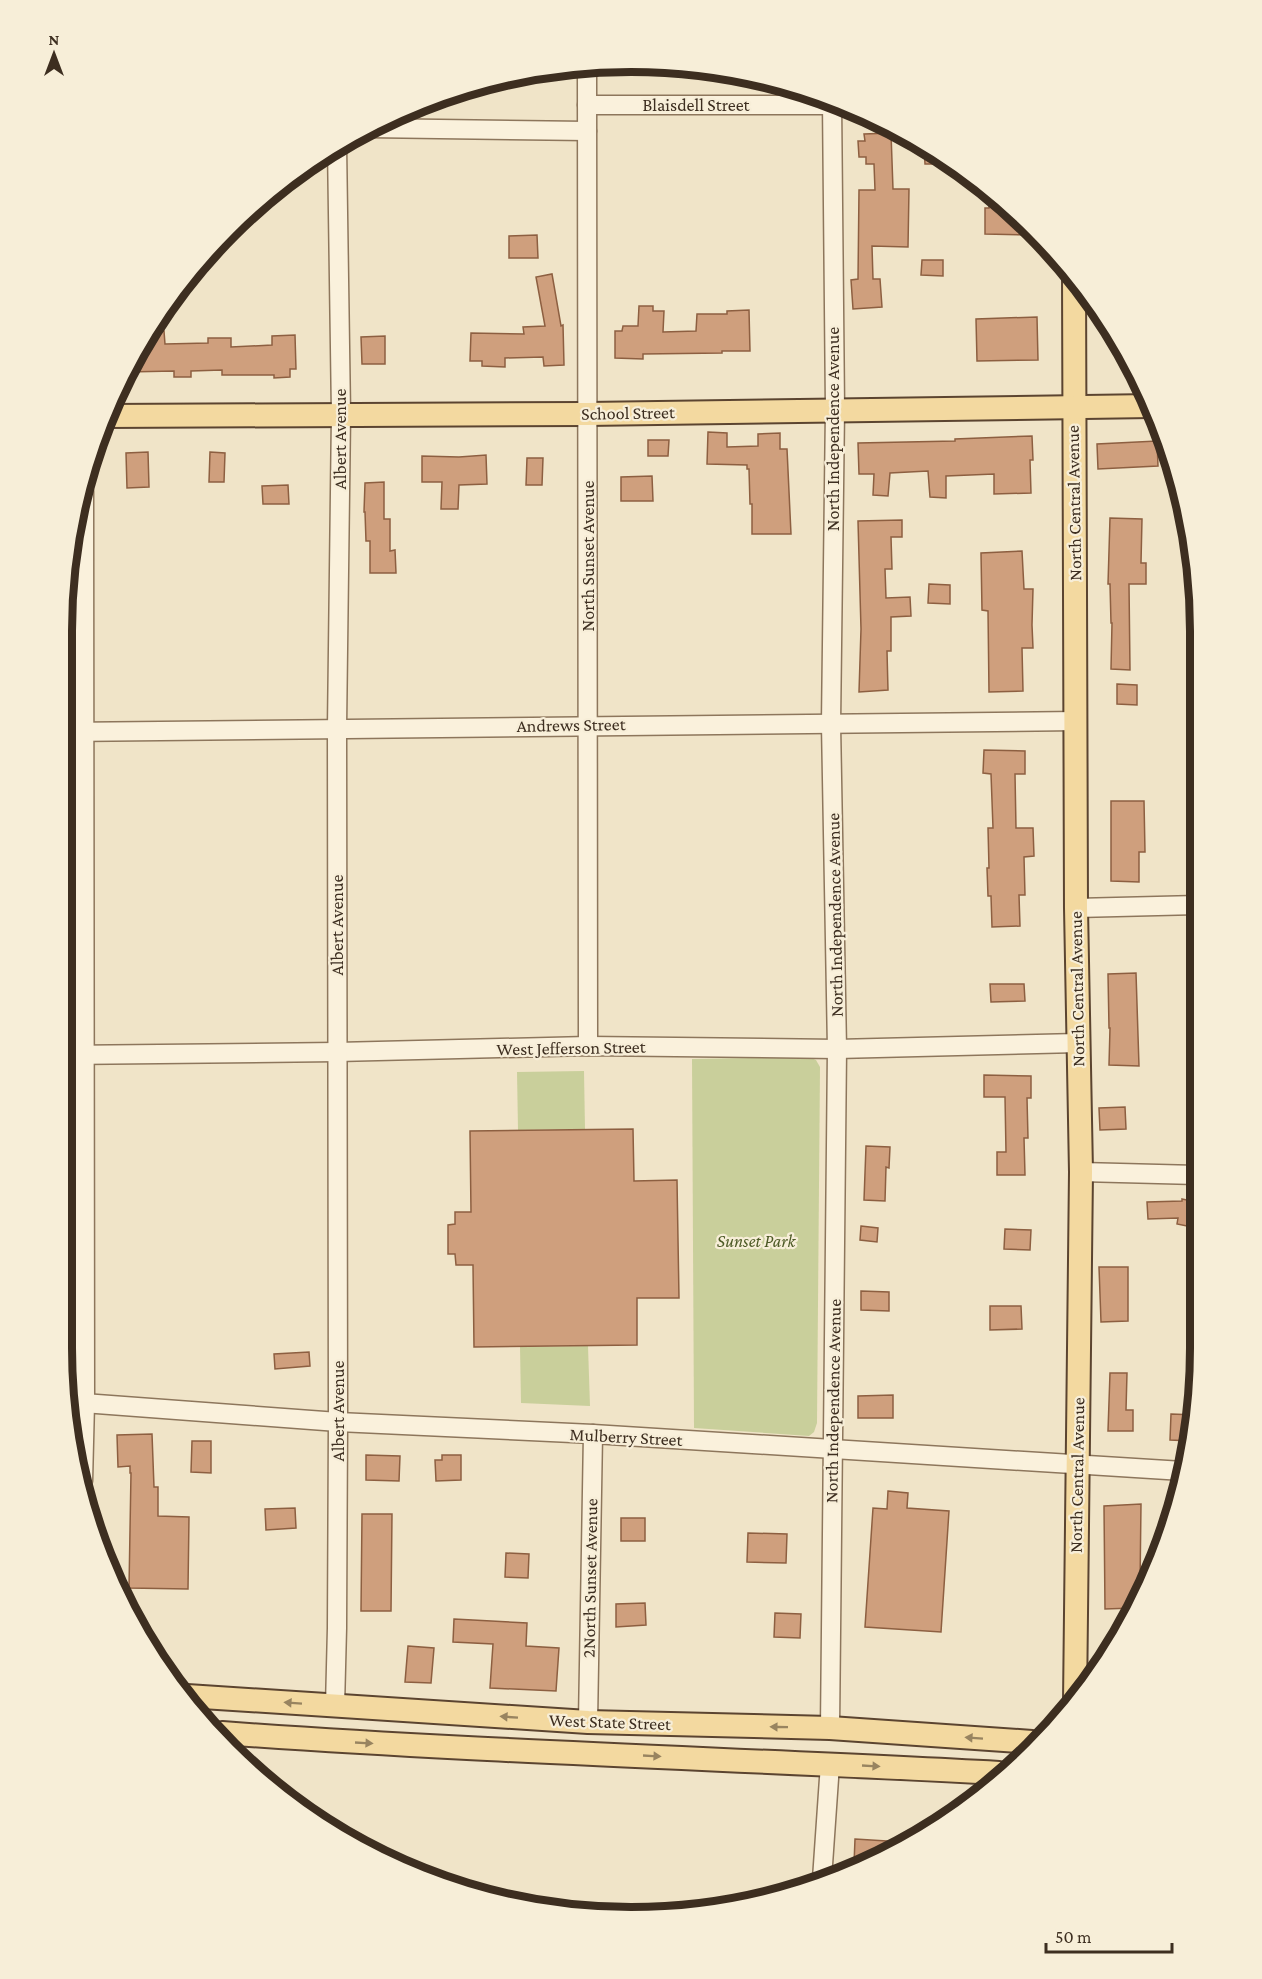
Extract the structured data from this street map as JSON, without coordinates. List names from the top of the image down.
{
  "streets": {
    "main road": ["School Street", "North Central Avenue", "West State Street"],
    "street": [
      "Blaisdell Street",
      "North Independence Avenue",
      "Albert Avenue",
      "North Sunset Avenue",
      "Andrews Street",
      "West Jefferson Street",
      "Mulberry Street",
      "2North Sunset Avenue"
    ]
  },
  "crossings": [
    ["Blaisdell Street", "North Sunset Avenue"],
    ["School Street", "North Independence Avenue"],
    ["School Street", "Albert Avenue"],
    ["School Street", "North Central Avenue"],
    ["School Street", "North Sunset Avenue"],
    ["North Independence Avenue", "Andrews Street"],
    ["North Independence Avenue", "West Jefferson Street"],
    ["North Independence Avenue", "Mulberry Street"],
    ["North Independence Avenue", "West State Street"],
    ["Albert Avenue", "Andrews Street"],
    ["Albert Avenue", "West Jefferson Street"],
    ["Albert Avenue", "Mulberry Street"],
    ["Albert Avenue", "West State Street"],
    ["North Central Avenue", "Andrews Street"],
    ["North Central Avenue", "West Jefferson Street"],
    ["North Central Avenue", "Mulberry Street"],
    ["North Sunset Avenue", "Andrews Street"],
    ["North Sunset Avenue", "West Jefferson Street"],
    ["Mulberry Street", "2North Sunset Avenue"],
    ["2North Sunset Avenue", "West State Street"]
  ],
  "parks": ["Sunset Park"],
  "scale_bar": "50 m",
  "north": "top"
}
